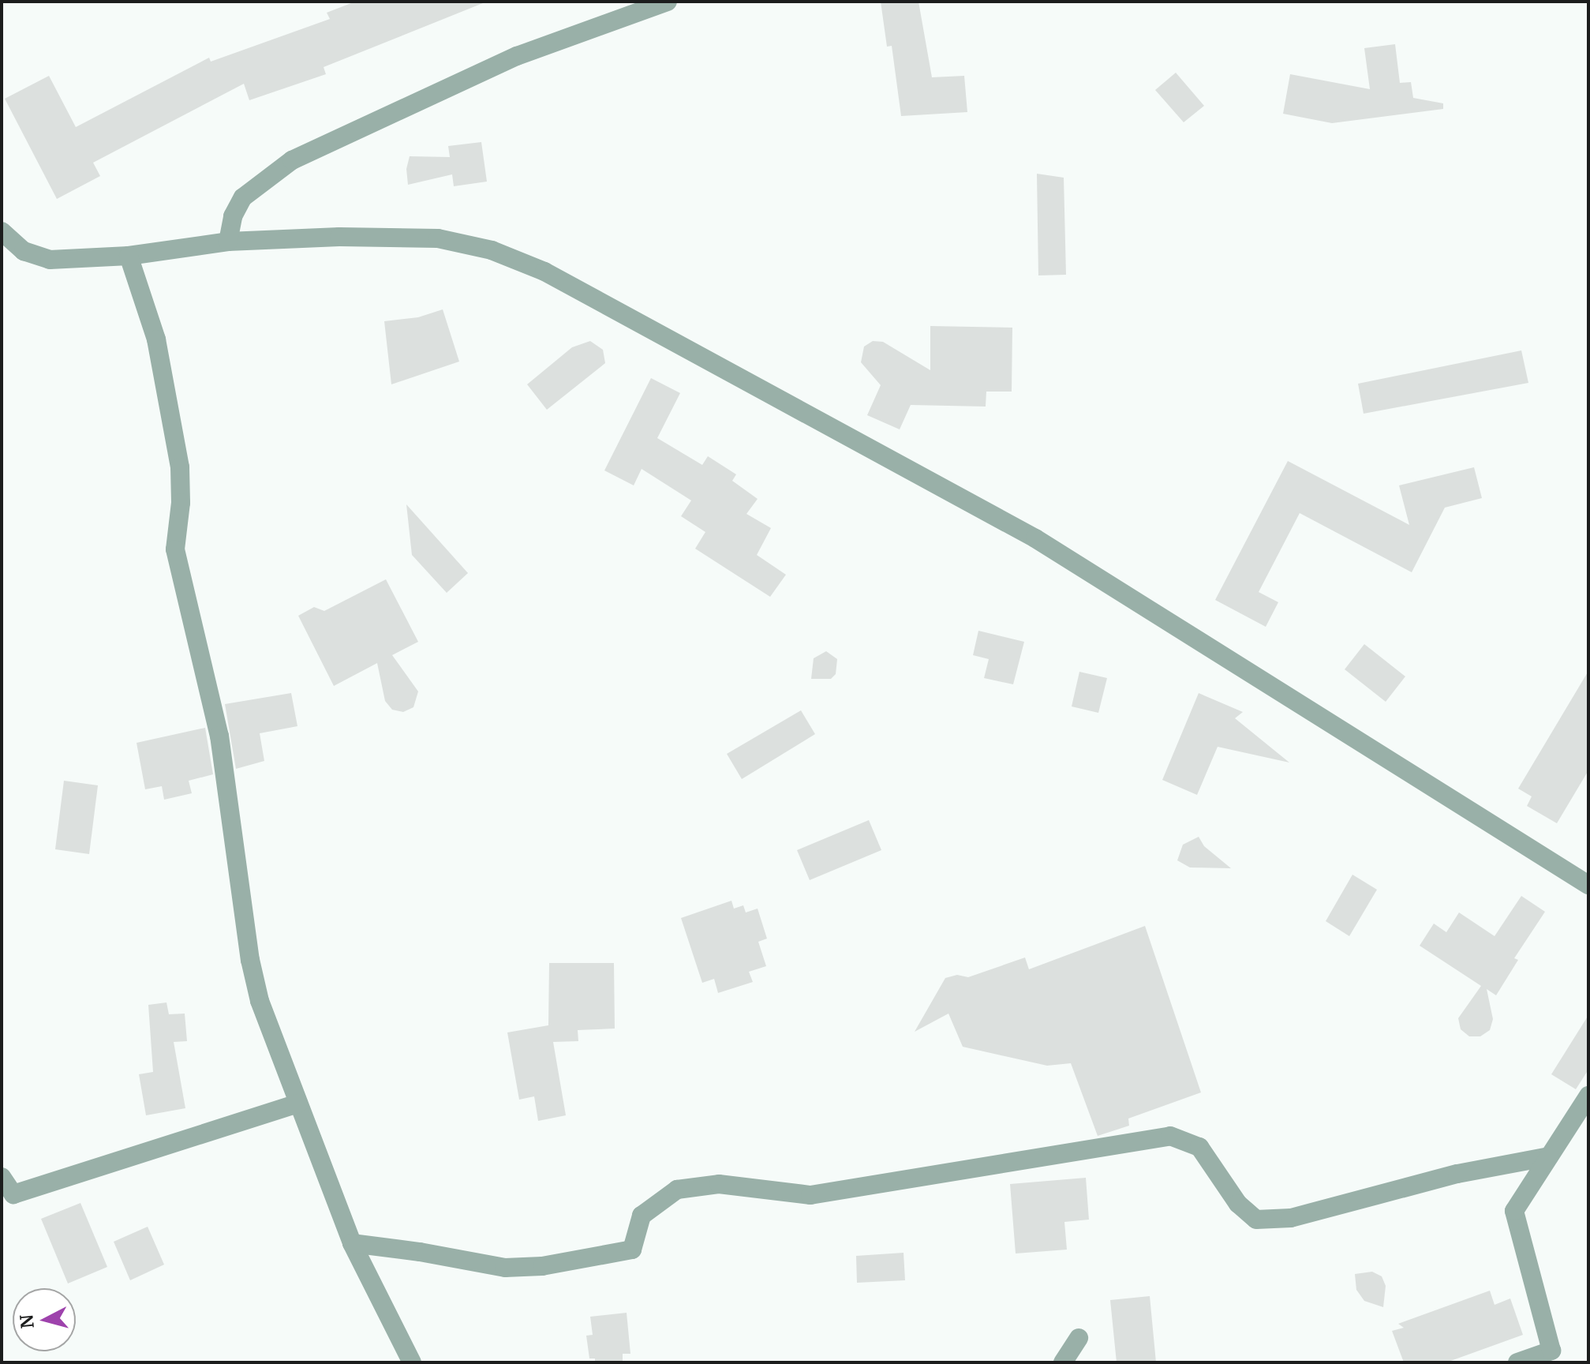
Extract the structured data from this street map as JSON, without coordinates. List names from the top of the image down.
{
  "north": "left"
}
